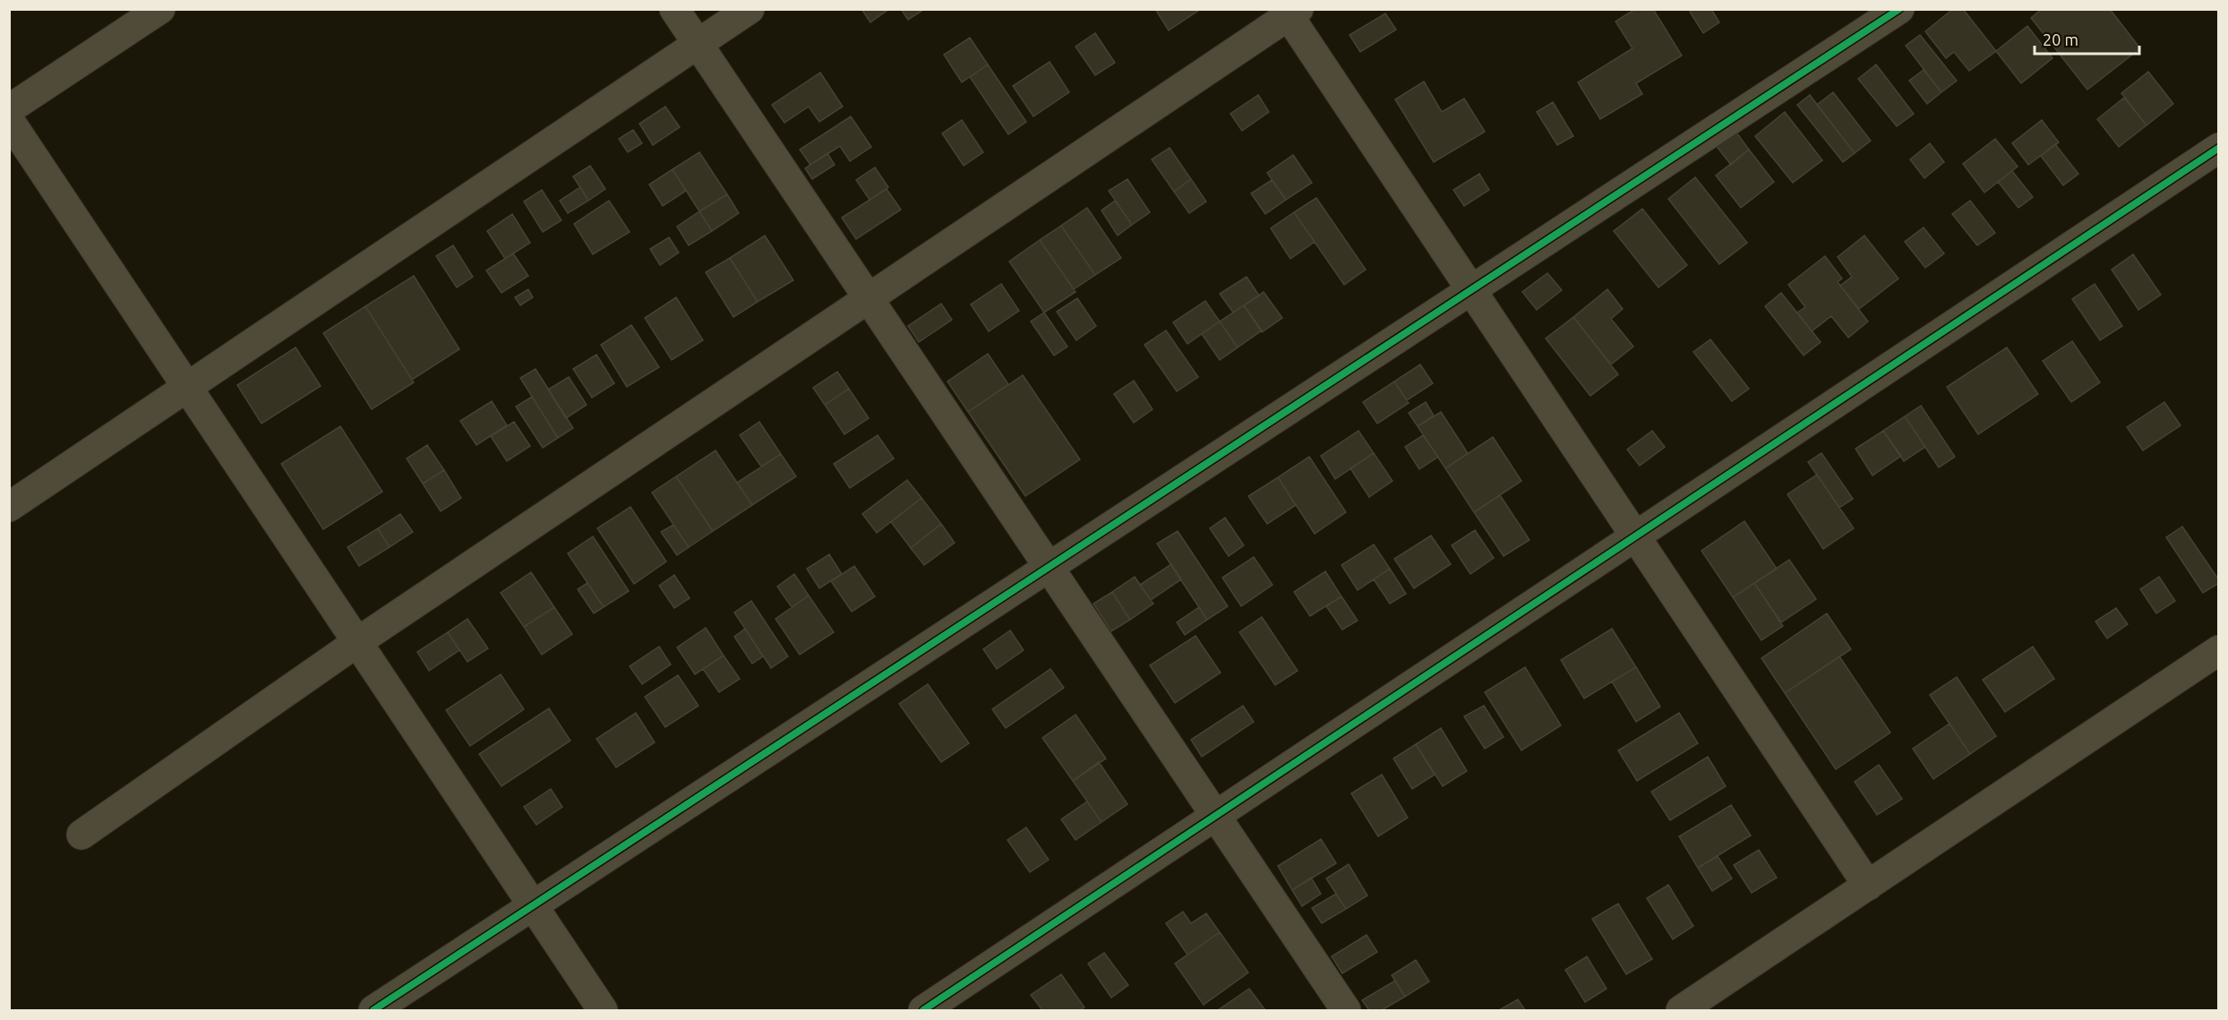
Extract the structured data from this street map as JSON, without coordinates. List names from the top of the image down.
{
  "scale_bar": "20 m"
}
